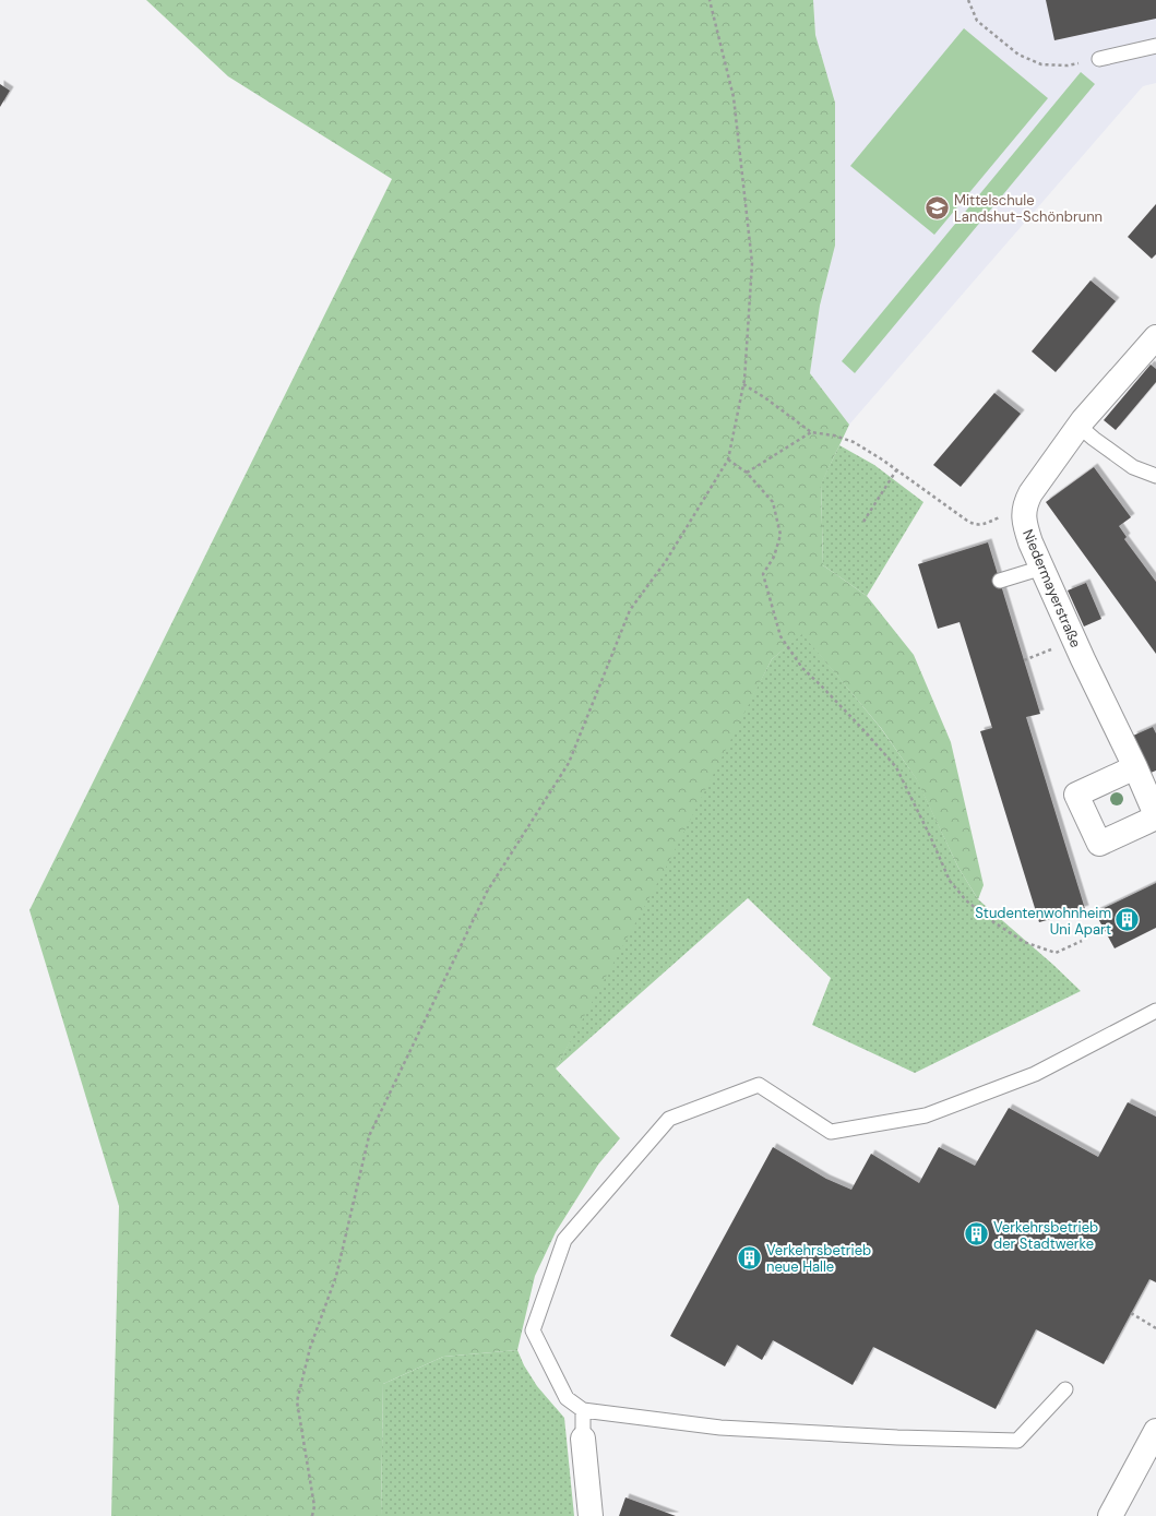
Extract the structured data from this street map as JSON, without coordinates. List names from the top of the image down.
{
  "streets": {
    "street": ["Niedermayerstraße"]
  },
  "places": {
    "school or university": ["Mittelschule Landshut-Schönbrunn"],
    "building": ["Studentenwohnheim Uni Apart", "Verkehrsbetrieb der Stadtwerke", "Verkehrsbetrieb neue Halle"]
  }
}
